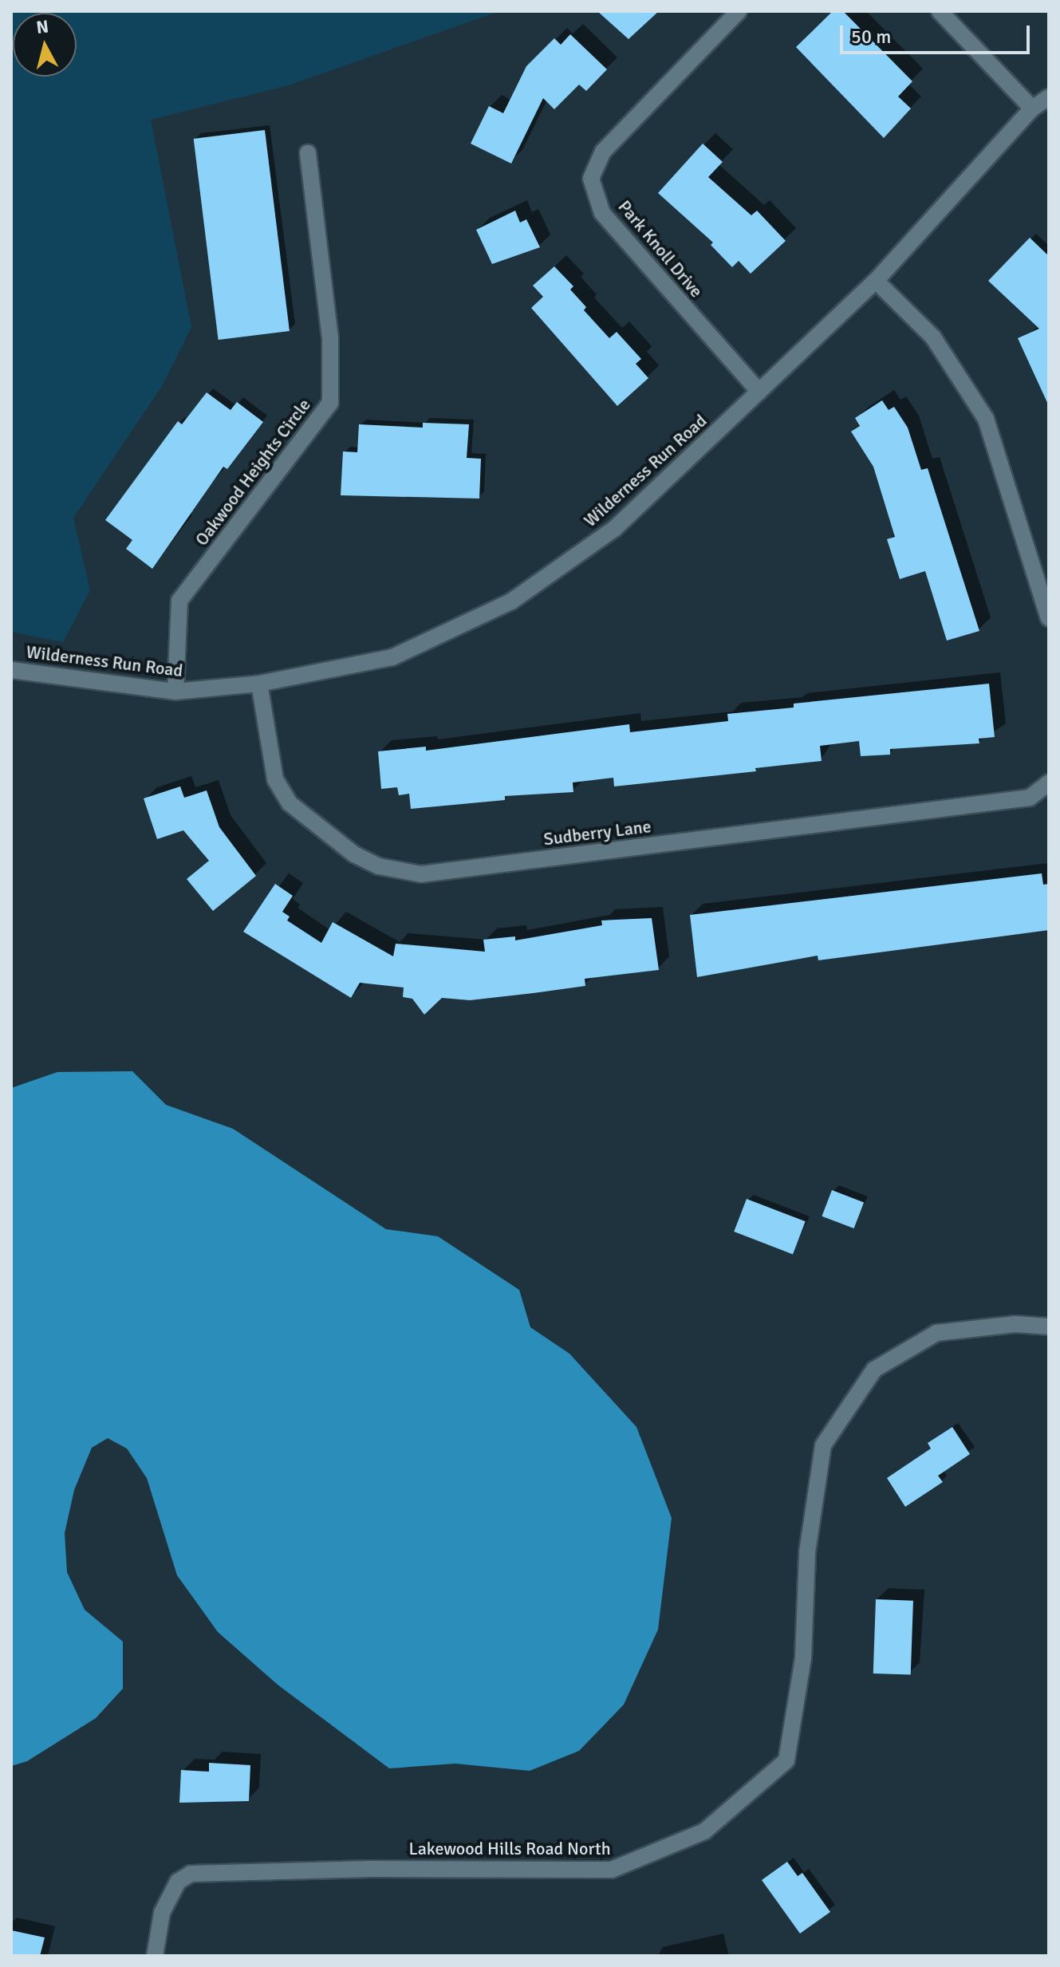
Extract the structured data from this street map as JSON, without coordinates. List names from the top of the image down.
{
  "streets": {
    "street": [
      "Park Knoll Drive",
      "Wilderness Run Road",
      "Oakwood Heights Circle",
      "Sudberry Lane",
      "Lakewood Hills Road North"
    ]
  },
  "crossings": [
    ["Park Knoll Drive", "Wilderness Run Road"],
    ["Wilderness Run Road", "Oakwood Heights Circle"],
    ["Wilderness Run Road", "Sudberry Lane"]
  ],
  "scale_bar": "50 m",
  "north": "top"
}
